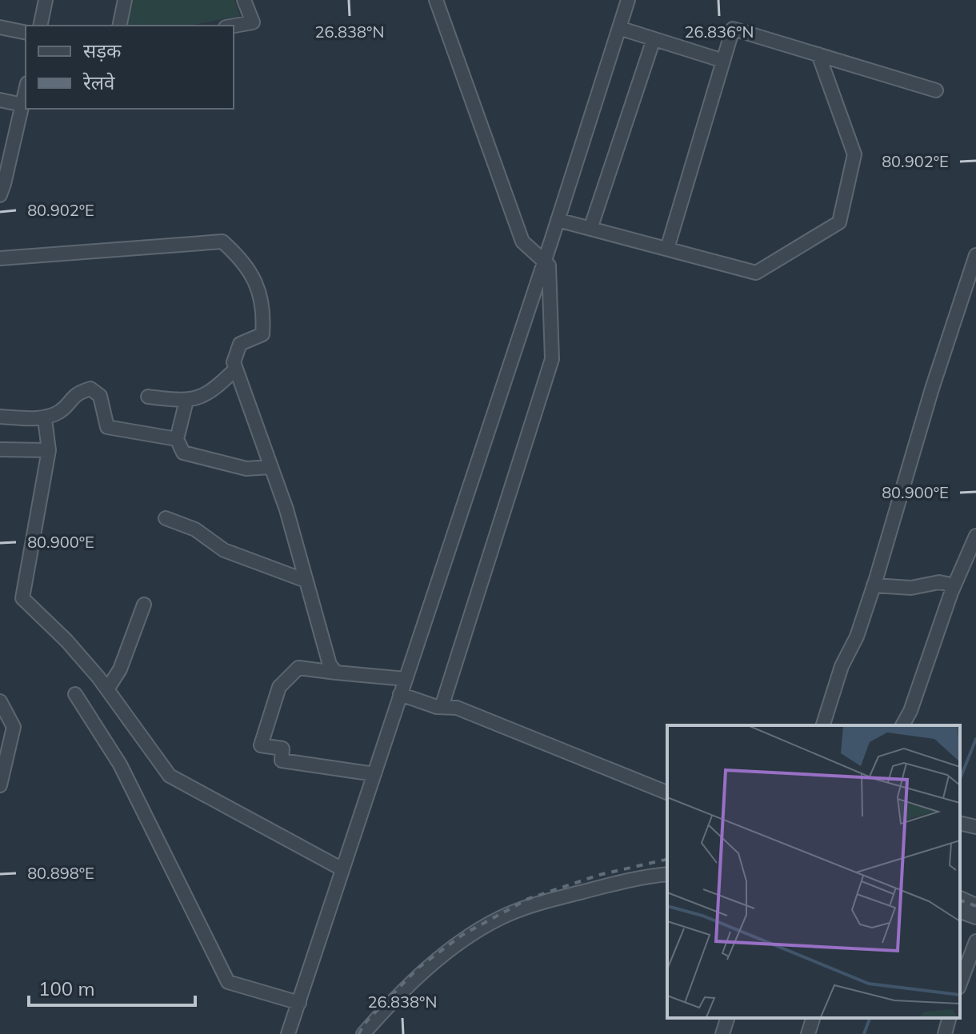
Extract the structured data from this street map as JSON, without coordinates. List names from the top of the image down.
{
  "legend": ["सड़क", "रेलवे"],
  "scale_bar": "100 m",
  "coordinates": [
    "26.838°N",
    "26.836°N",
    "80.902°E",
    "80.900°E",
    "80.898°E"
  ]
}
